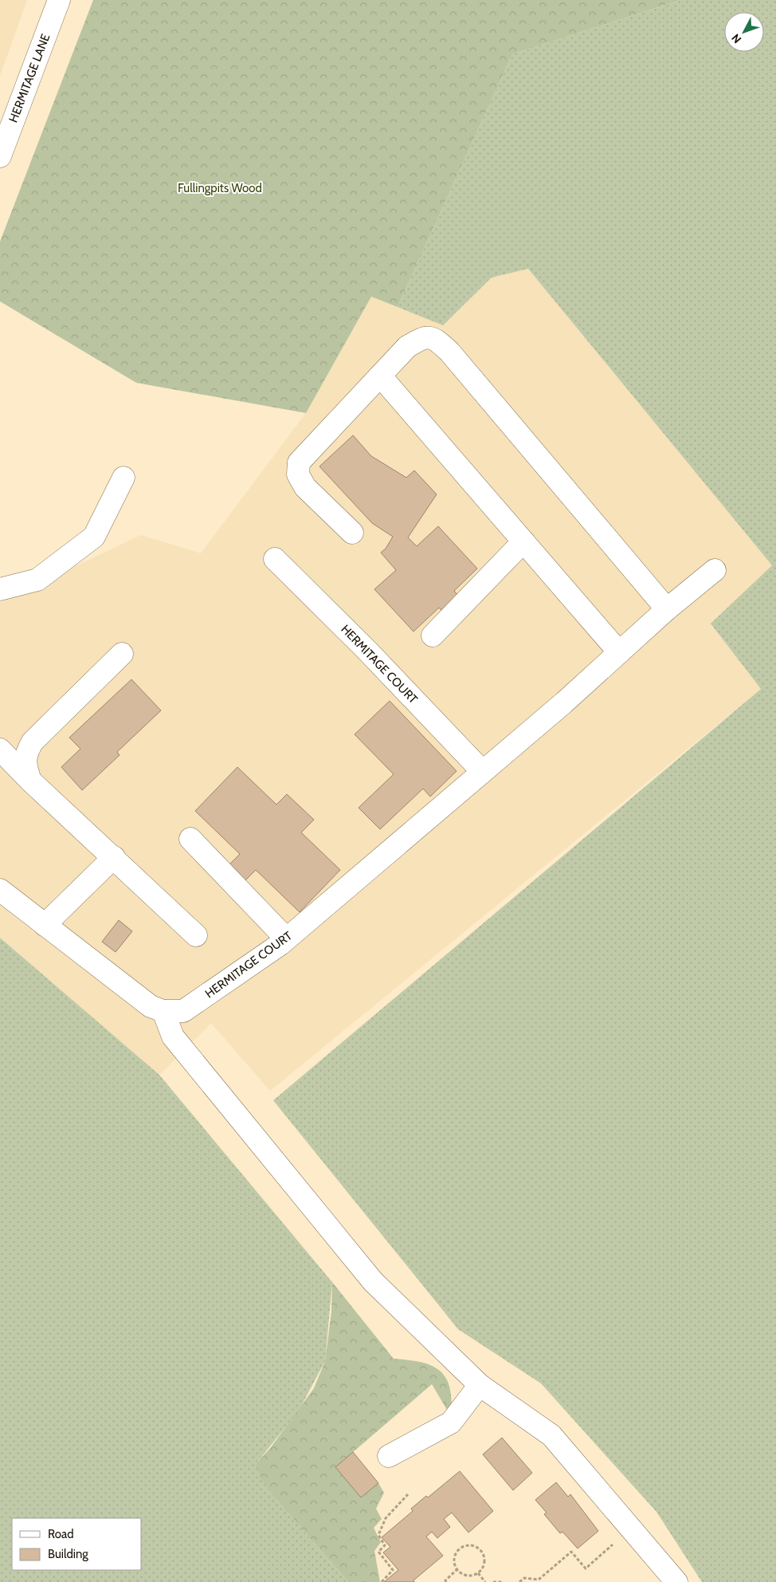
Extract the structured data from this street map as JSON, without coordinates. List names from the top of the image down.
{
  "streets": {
    "street": ["HERMITAGE LANE", "HERMITAGE COURT"]
  },
  "parks": ["Fullingpits Wood"],
  "legend": ["Road", "Building"],
  "north": "bottom left"
}
